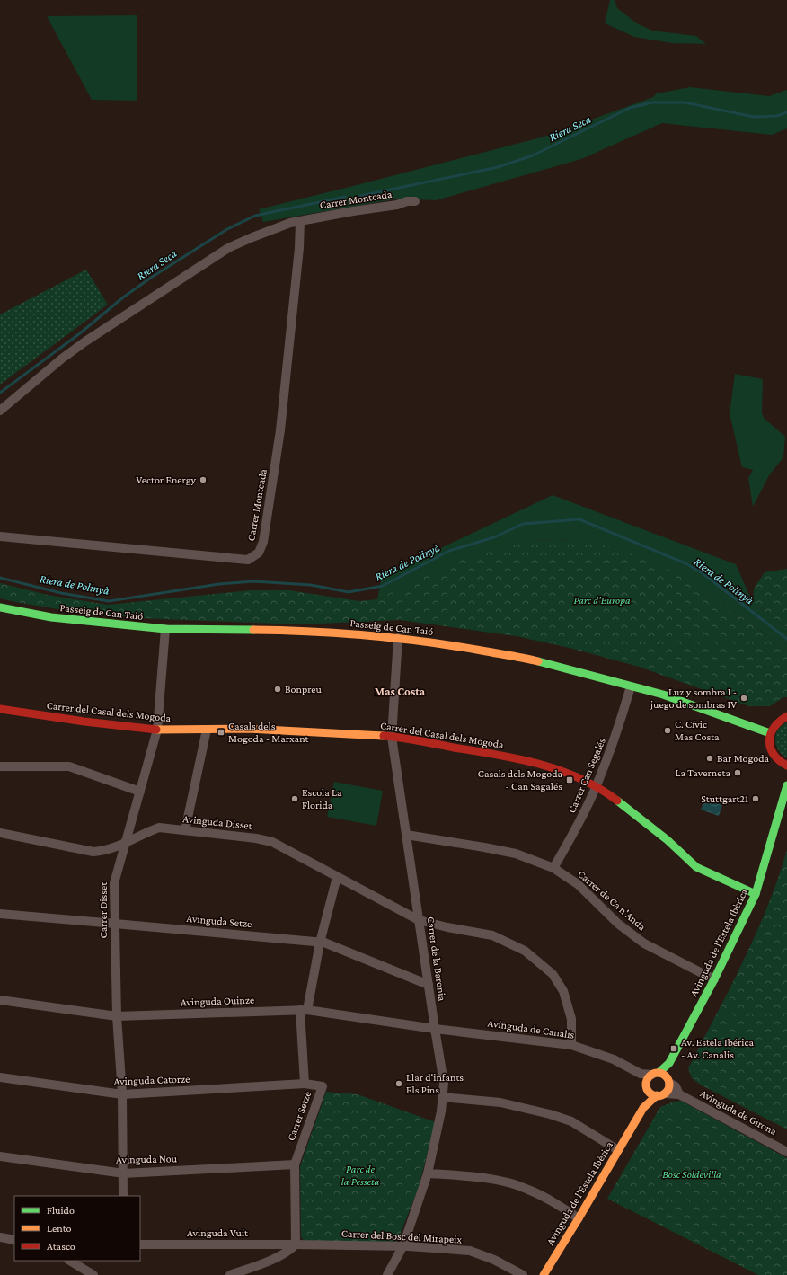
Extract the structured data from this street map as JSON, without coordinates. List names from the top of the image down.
{
  "streets": {
    "main road": ["Passeig de Can Taió", "Carrer del Casal dels Mogoda", "Avinguda de l'Estela Ibèrica"],
    "street": [
      "Carrer Montcada",
      "Carrer Can Segalés",
      "Avinguda Disset",
      "Carrer de Ca n'Anda",
      "Carrer Disset",
      "Avinguda Setze",
      "Carrer de la Baronia",
      "Avinguda Quinze",
      "Avinguda de Canalís",
      "Avinguda Catorze",
      "Avinguda de Girona",
      "Carrer Setze",
      "Avinguda Nou",
      "Avinguda Vuit",
      "Carrer del Bosc del Mirapeix"
    ]
  },
  "crossings": [
    ["Passeig de Can Taió", "Carrer Can Segalés"],
    ["Passeig de Can Taió", "Carrer Disset"],
    ["Passeig de Can Taió", "Carrer de la Baronia"],
    ["Carrer del Casal dels Mogoda", "Carrer Can Segalés"],
    ["Carrer del Casal dels Mogoda", "Carrer Disset"],
    ["Carrer del Casal dels Mogoda", "Avinguda de l'Estela Ibèrica"],
    ["Carrer del Casal dels Mogoda", "Carrer de la Baronia"],
    ["Carrer Can Segalés", "Carrer de Ca n'Anda"],
    ["Avinguda Disset", "Carrer Disset"],
    ["Avinguda Disset", "Carrer de la Baronia"],
    ["Avinguda Disset", "Avinguda de Canalís"],
    ["Avinguda Disset", "Carrer Setze"],
    ["Carrer de Ca n'Anda", "Avinguda de l'Estela Ibèrica"],
    ["Carrer de Ca n'Anda", "Carrer de la Baronia"],
    ["Carrer Disset", "Avinguda Setze"],
    ["Carrer Disset", "Avinguda Quinze"],
    ["Carrer Disset", "Avinguda Catorze"],
    ["Carrer Disset", "Avinguda Nou"],
    ["Avinguda Setze", "Carrer de la Baronia"],
    ["Avinguda Setze", "Carrer Setze"],
    ["Avinguda de l'Estela Ibèrica", "Avinguda de Canalís"],
    ["Avinguda de l'Estela Ibèrica", "Avinguda de Girona"],
    ["Carrer de la Baronia", "Avinguda Quinze"],
    ["Carrer de la Baronia", "Avinguda de Canalís"],
    ["Carrer de la Baronia", "Carrer del Bosc del Mirapeix"],
    ["Avinguda Quinze", "Avinguda de Canalís"],
    ["Avinguda Quinze", "Carrer Setze"],
    ["Avinguda de Canalís", "Avinguda de Girona"],
    ["Avinguda Catorze", "Carrer Setze"],
    ["Carrer Setze", "Avinguda Nou"],
    ["Carrer Setze", "Avinguda Vuit"],
    ["Carrer Setze", "Carrer del Bosc del Mirapeix"],
    ["Avinguda Vuit", "Carrer del Bosc del Mirapeix"]
  ],
  "districts": ["Mas Costa"],
  "water": ["Riera Seca", "Riera de Polinyà"],
  "parks": ["Parc d'Europa", "Parc de la Pesseta", "Bosc Soldevilla"],
  "places": {
    "other": [
      "Vector Energy",
      "Bonpreu",
      "Luz y sombra I - juego de sombras IV",
      "C. Cívic Mas Costa",
      "Bar Mogoda",
      "La Taverneta",
      "Escola La Florida",
      "Stuttgart21",
      "Llar d'infants Els Pins"
    ],
    "transit": ["Casals dels Mogoda - Marxant", "Casals dels Mogoda - Can Sagalés", "Av. Estela Ibérica - Av. Canalis"]
  },
  "legend": ["Fluido", "Lento", "Atasco"]
}
